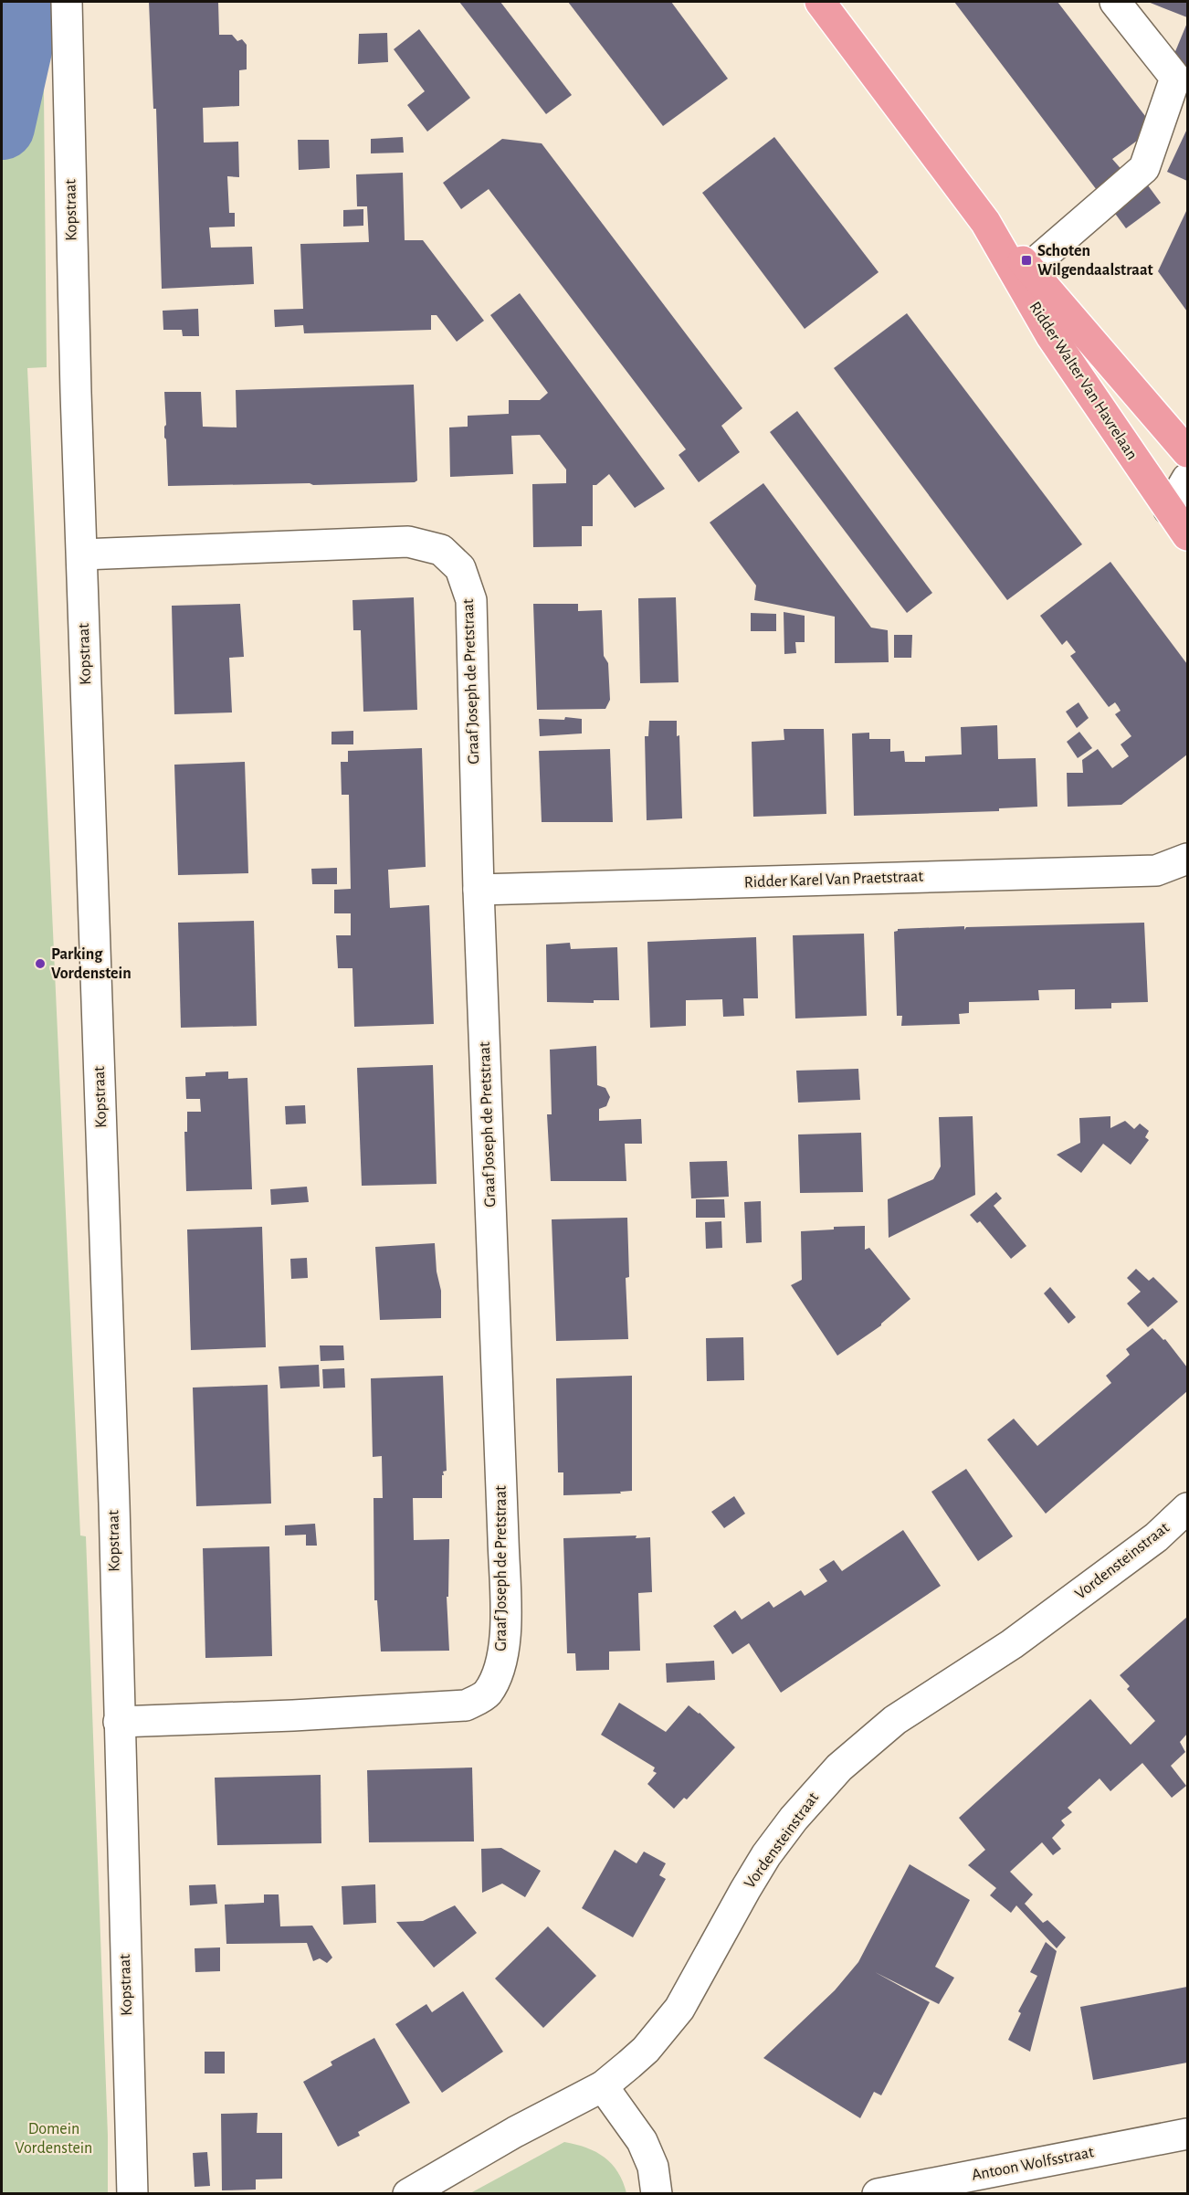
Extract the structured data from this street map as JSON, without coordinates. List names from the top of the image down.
{
  "streets": {
    "main road": ["Ridder Walter Van Havrelaan"],
    "street": [
      "Kopstraat",
      "Graaf Joseph de Pretstraat",
      "Ridder Karel Van Praetstraat",
      "Vordensteinstraat",
      "Antoon Wolfsstraat"
    ]
  },
  "crossings": [
    ["Kopstraat", "Graaf Joseph de Pretstraat"],
    ["Graaf Joseph de Pretstraat", "Ridder Karel Van Praetstraat"]
  ],
  "parks": ["Domein Vordenstein"],
  "places": {
    "transit": ["Schoten Wilgendaalstraat"],
    "other": ["Parking Vordenstein"]
  }
}
